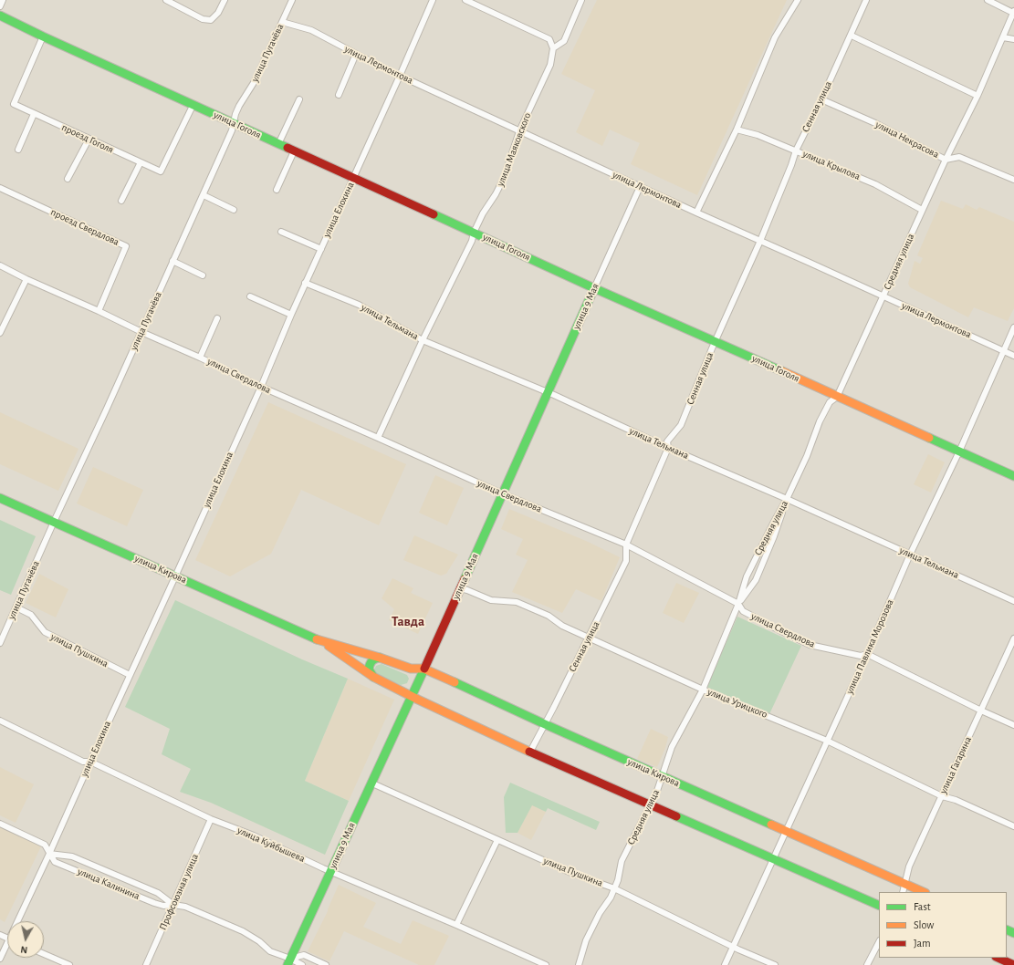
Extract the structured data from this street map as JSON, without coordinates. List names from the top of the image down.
{
  "streets": {
    "street": [
      "улица Пугачёва",
      "улица Лермонтова",
      "Сенная улица",
      "улица Гоголя",
      "проезд Гоголя",
      "улица Некрасова",
      "улица Маяковского",
      "улица Крылова",
      "улица Елохина",
      "проезд Свердлова",
      "Средняя улица",
      "улица 9 Мая",
      "улица Тельмана",
      "улица Свердлова",
      "улица Кирова",
      "улица Павлика Морозова",
      "улица Пушкина",
      "улица Урицкого",
      "улица Гагарина",
      "улица Куйбышева",
      "улица Калинина",
      "Профсоюзная улица"
    ]
  },
  "crossings": [
    ["улица Пугачёва", "улица Лермонтова"],
    ["улица Пугачёва", "улица Гоголя"],
    ["улица Пугачёва", "улица Свердлова"],
    ["улица Пугачёва", "улица Кирова"],
    ["улица Пугачёва", "улица Пушкина"],
    ["улица Лермонтова", "Сенная улица"],
    ["улица Лермонтова", "улица Маяковского"],
    ["улица Лермонтова", "улица Елохина"],
    ["улица Лермонтова", "Средняя улица"],
    ["улица Лермонтова", "улица 9 Мая"],
    ["улица Лермонтова", "улица Павлика Морозова"],
    ["Сенная улица", "улица Гоголя"],
    ["Сенная улица", "улица Некрасова"],
    ["Сенная улица", "улица Крылова"],
    ["Сенная улица", "улица Тельмана"],
    ["Сенная улица", "улица Свердлова"],
    ["Сенная улица", "улица Кирова"],
    ["Сенная улица", "улица Урицкого"],
    ["улица Гоголя", "проезд Гоголя"],
    ["улица Гоголя", "улица Маяковского"],
    ["улица Гоголя", "улица Елохина"],
    ["улица Гоголя", "Средняя улица"],
    ["улица Гоголя", "улица 9 Мая"],
    ["улица Гоголя", "улица Павлика Морозова"],
    ["улица Некрасова", "Средняя улица"],
    ["улица Маяковского", "улица Тельмана"],
    ["улица Маяковского", "улица Свердлова"],
    ["улица Крылова", "Средняя улица"],
    ["улица Елохина", "улица Тельмана"],
    ["улица Елохина", "улица Свердлова"],
    ["улица Елохина", "улица Кирова"],
    ["улица Елохина", "улица Пушкина"],
    ["улица Елохина", "улица Куйбышева"],
    ["улица Елохина", "улица Калинина"],
    ["проезд Свердлова", "улица Свердлова"],
    ["Средняя улица", "улица Тельмана"],
    ["Средняя улица", "улица Свердлова"],
    ["Средняя улица", "улица Кирова"],
    ["Средняя улица", "улица Пушкина"],
    ["Средняя улица", "улица Урицкого"],
    ["улица 9 Мая", "улица Тельмана"],
    ["улица 9 Мая", "улица Свердлова"],
    ["улица 9 Мая", "улица Кирова"],
    ["улица 9 Мая", "улица Пушкина"],
    ["улица 9 Мая", "улица Урицкого"],
    ["улица 9 Мая", "улица Куйбышева"],
    ["улица 9 Мая", "улица Калинина"],
    ["улица Тельмана", "улица Павлика Морозова"],
    ["улица Свердлова", "улица Павлика Морозова"],
    ["улица Свердлова", "улица Гагарина"],
    ["улица Кирова", "улица Павлика Морозова"],
    ["улица Кирова", "улица Гагарина"],
    ["улица Павлика Морозова", "улица Пушкина"],
    ["улица Павлика Морозова", "улица Урицкого"],
    ["улица Урицкого", "улица Гагарина"],
    ["улица Куйбышева", "Профсоюзная улица"],
    ["улица Калинина", "Профсоюзная улица"]
  ],
  "districts": ["Тавда"],
  "legend": ["Fast", "Slow", "Jam"],
  "north": "bottom"
}
